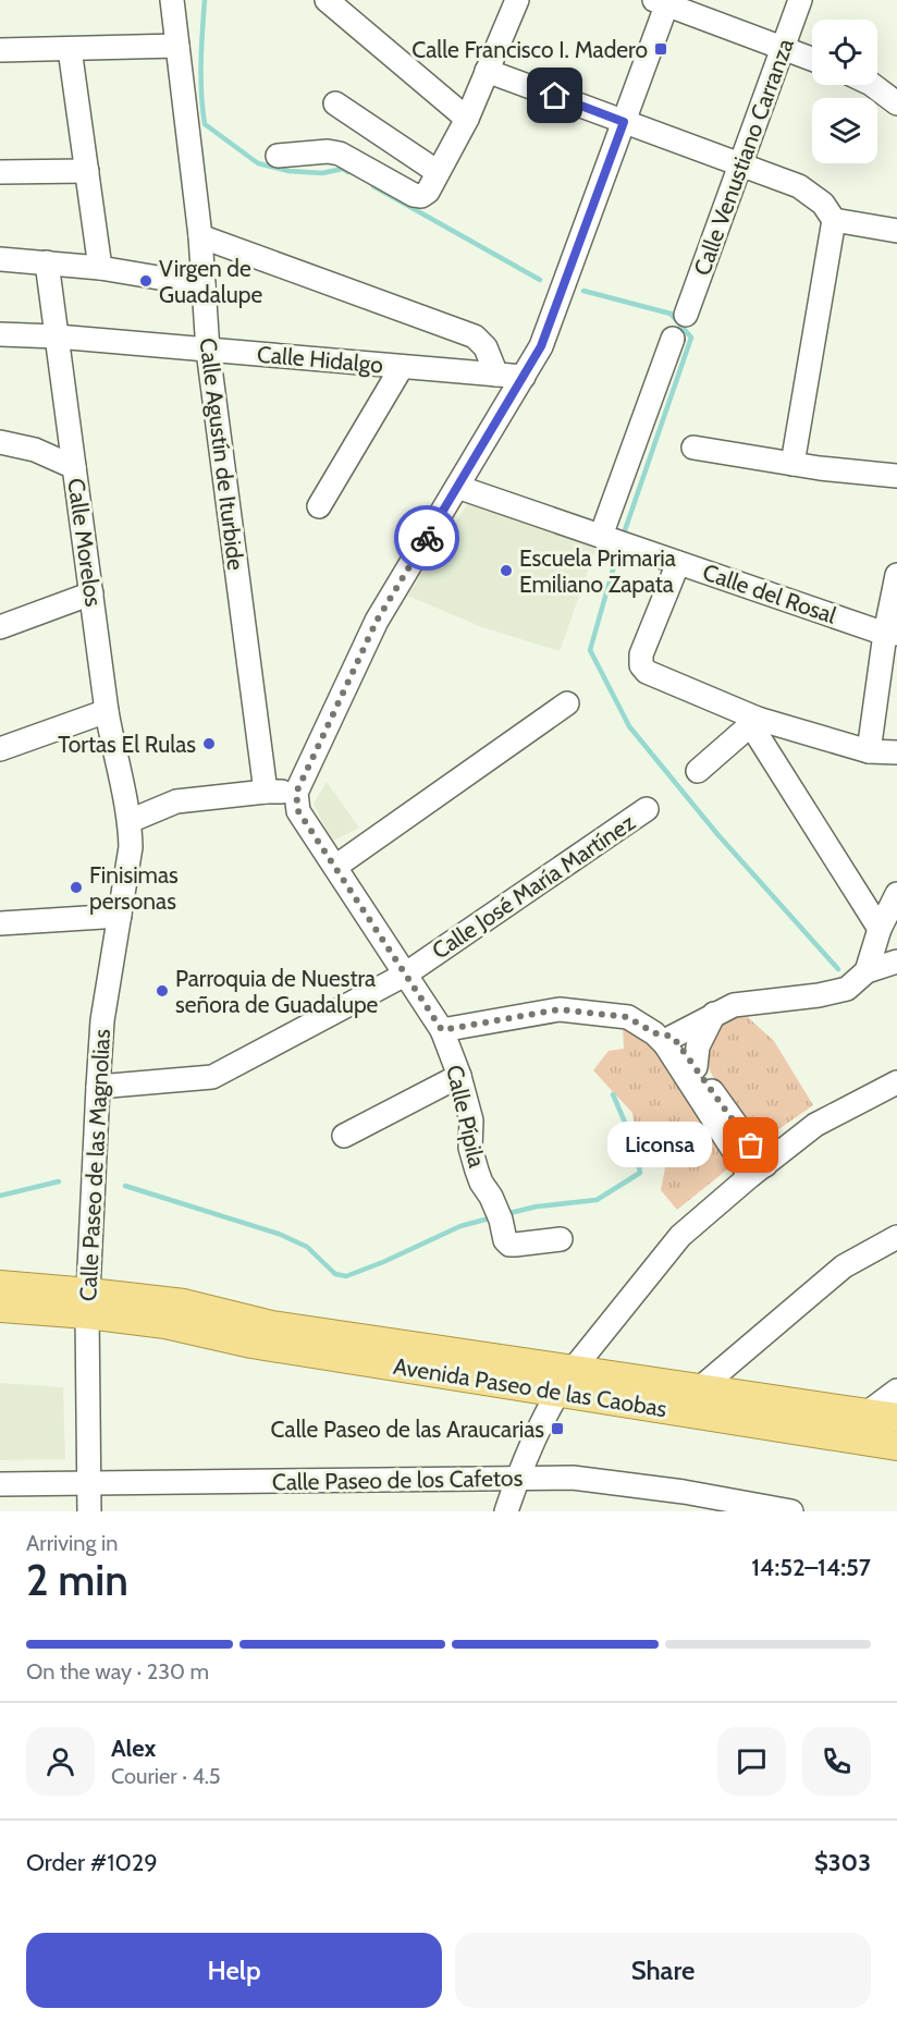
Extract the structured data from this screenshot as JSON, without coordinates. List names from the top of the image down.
{
  "streets": {
    "main road": ["Avenida Paseo de las Caobas"],
    "street": [
      "Calle Venustiano Carranza",
      "Calle Hidalgo",
      "Calle Agustín de Iturbide",
      "Calle Morelos",
      "Calle del Rosal",
      "Calle José María Martínez",
      "Calle Pípila",
      "Calle Paseo de las Magnolias",
      "Calle Paseo de los Cafetos"
    ]
  },
  "crossings": [
    ["Calle Hidalgo", "Calle Agustín de Iturbide"],
    ["Calle Hidalgo", "Calle Morelos"],
    ["Calle Morelos", "Calle Paseo de las Magnolias"],
    ["Calle José María Martínez", "Calle Pípila"],
    ["Calle José María Martínez", "Calle Paseo de las Magnolias"],
    ["Calle Paseo de las Magnolias", "Avenida Paseo de las Caobas"],
    ["Calle Paseo de las Magnolias", "Calle Paseo de los Cafetos"]
  ],
  "places": {
    "transit": ["Calle Francisco I. Madero", "Calle Paseo de las Araucarias"],
    "other": [
      "Virgen de Guadalupe",
      "Escuela Primaria Emiliano Zapata",
      "Tortas El Rulas",
      "Finisimas personas",
      "Parroquia de Nuestra señora de Guadalupe",
      "Liconsa"
    ]
  },
  "page": {
    "bubble": "Liconsa",
    "heading": ["2 min", "Arriving in", "14:52–14:57"],
    "panel": [
      "Alex",
      "Courier · 4.5",
      "Order #1029",
      "$303"
    ],
    "bar": "On the way · 230 m",
    "buttons": ["Help", "Share"]
  }
}
